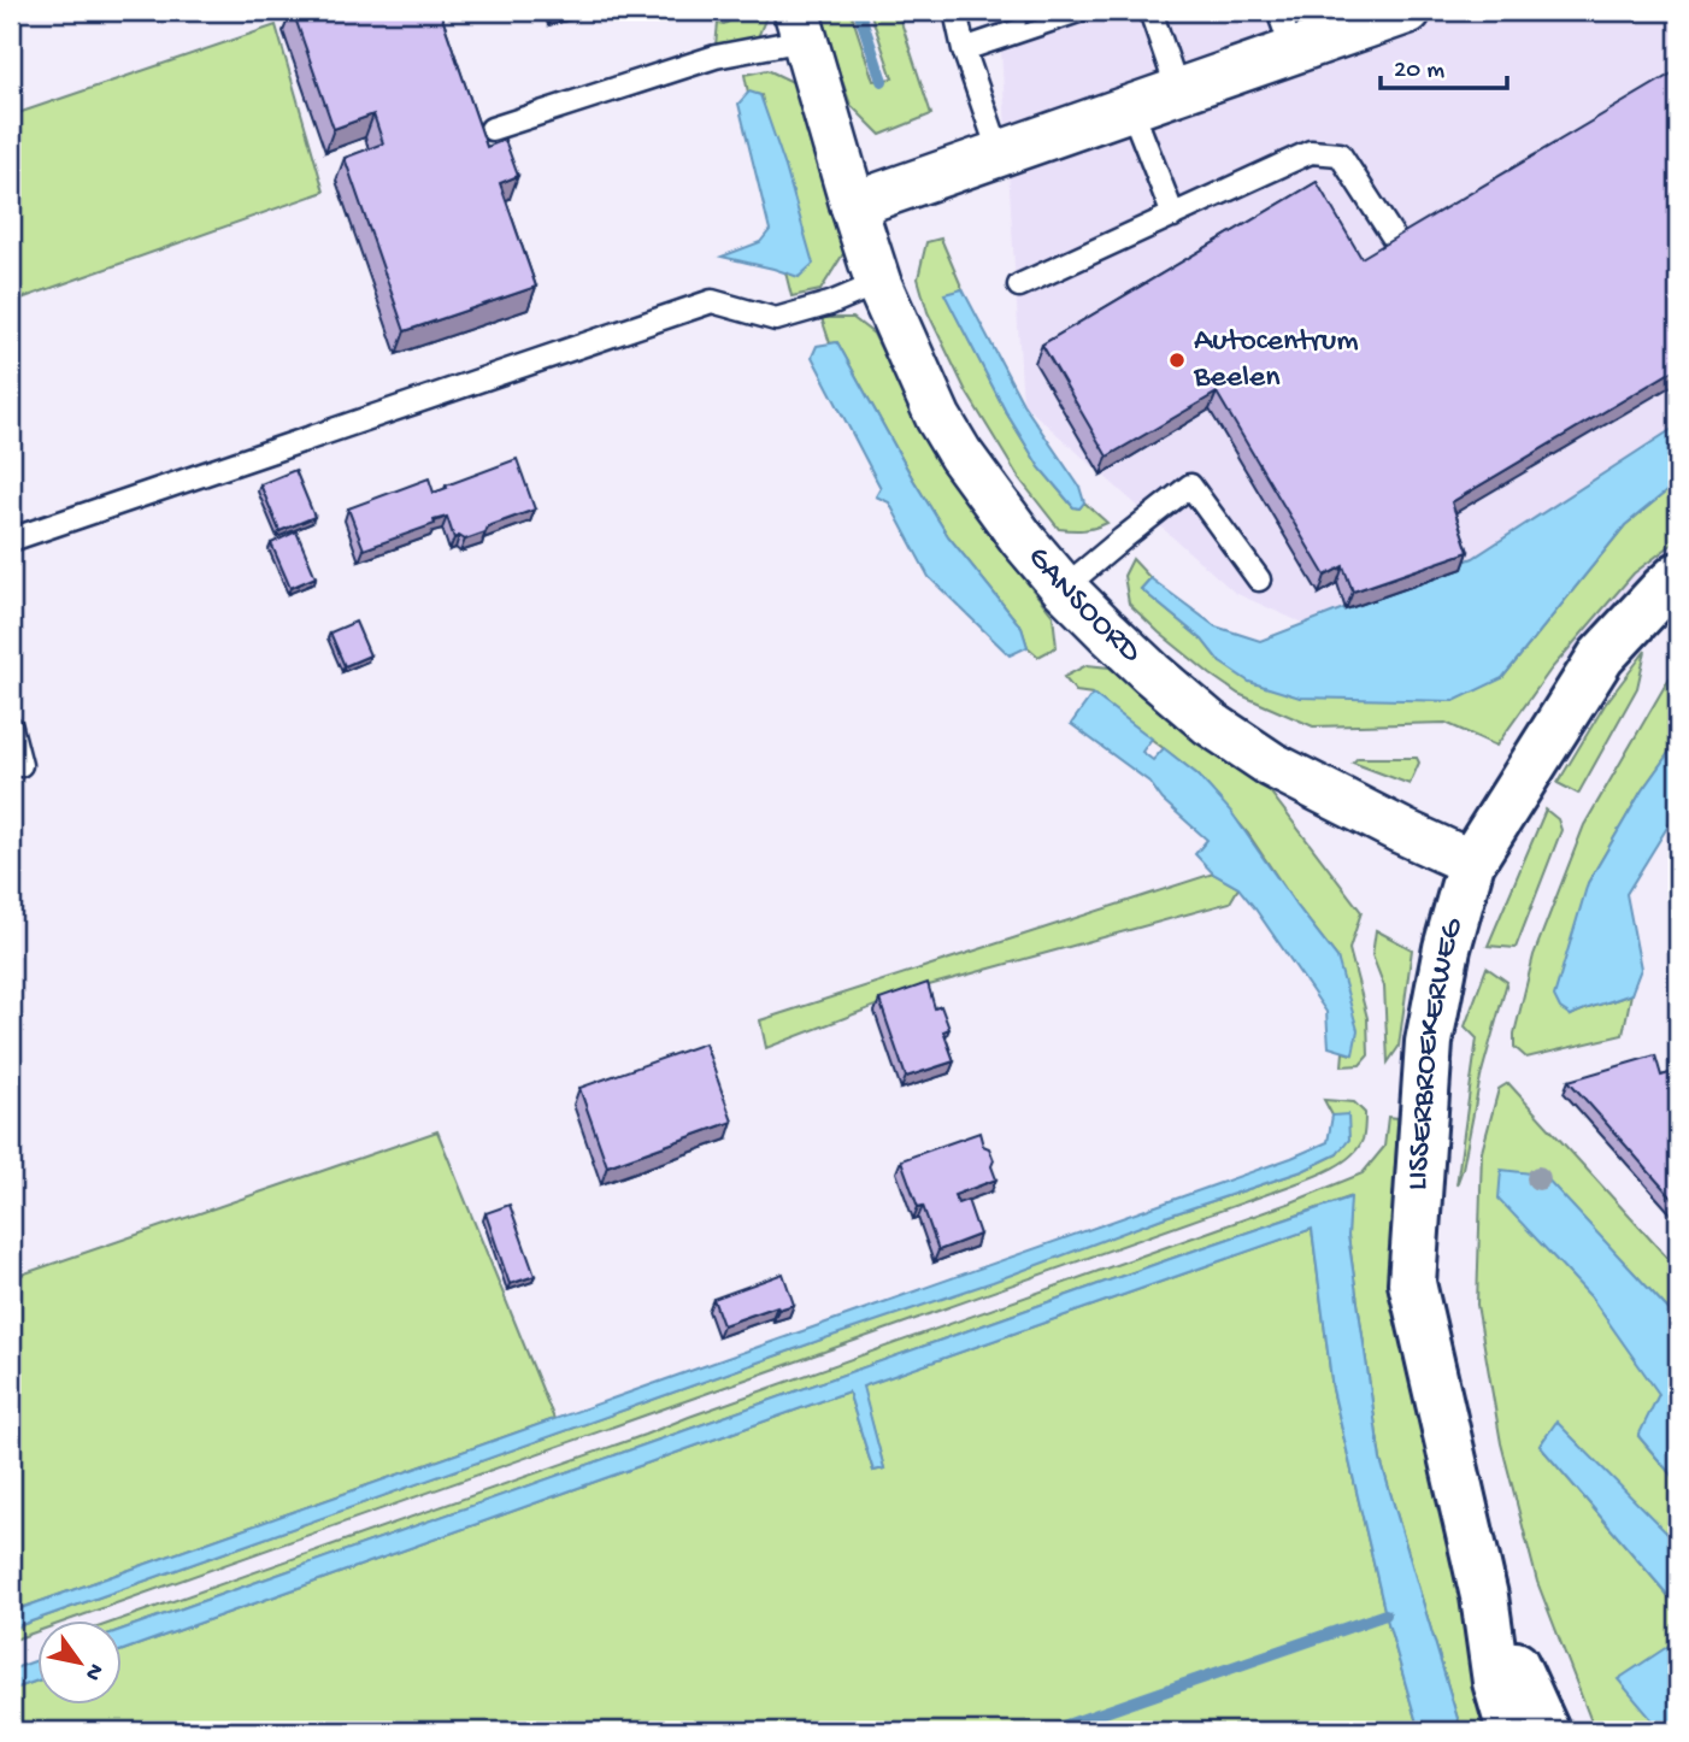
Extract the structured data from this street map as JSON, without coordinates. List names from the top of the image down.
{
  "streets": {
    "main road": ["LISSERBROEKERWEG"],
    "street": ["GANSOORD"]
  },
  "crossings": [
    ["GANSOORD", "LISSERBROEKERWEG"]
  ],
  "places": ["Autocentrum Beelen"],
  "scale_bar": "20 m",
  "north": "bottom right"
}
